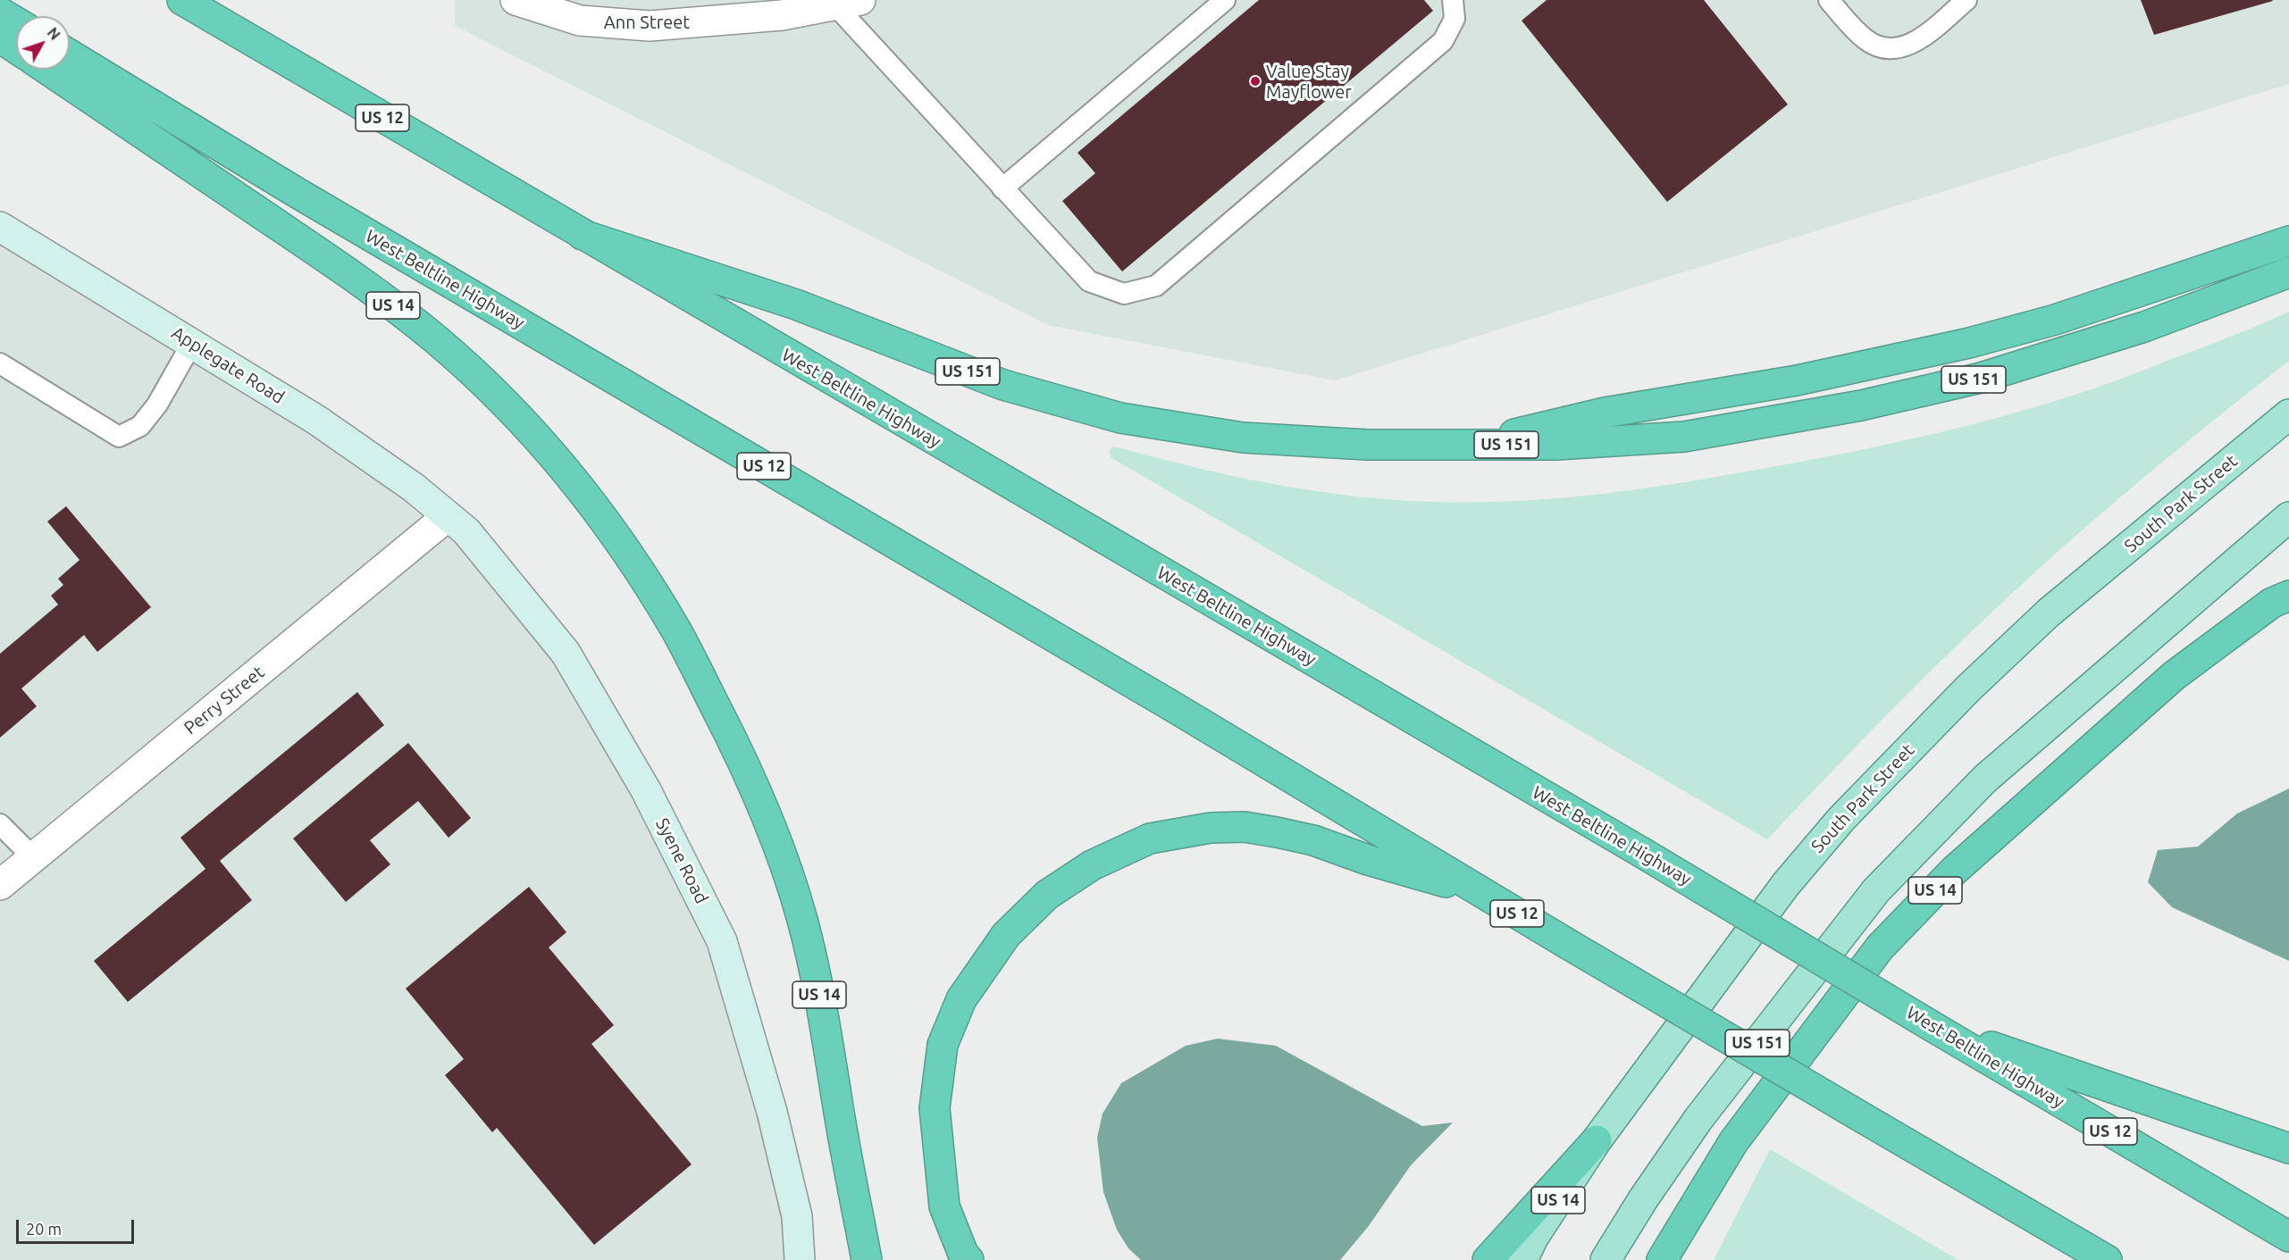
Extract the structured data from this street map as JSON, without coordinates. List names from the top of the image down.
{
  "streets": {
    "highway": [
      "US 12",
      "West Beltline Highway",
      "US 14",
      "US 151"
    ],
    "main road": ["South Park Street"],
    "street": [
      "Ann Street",
      "Applegate Road",
      "Perry Street",
      "Syene Road"
    ]
  },
  "crossings": [
    ["West Beltline Highway", "US 151"],
    ["Applegate Road", "Perry Street"],
    ["Applegate Road", "Syene Road"],
    ["Perry Street", "Syene Road"]
  ],
  "places": ["Value Stay Mayflower"],
  "scale_bar": "20 m",
  "north": "top right"
}
